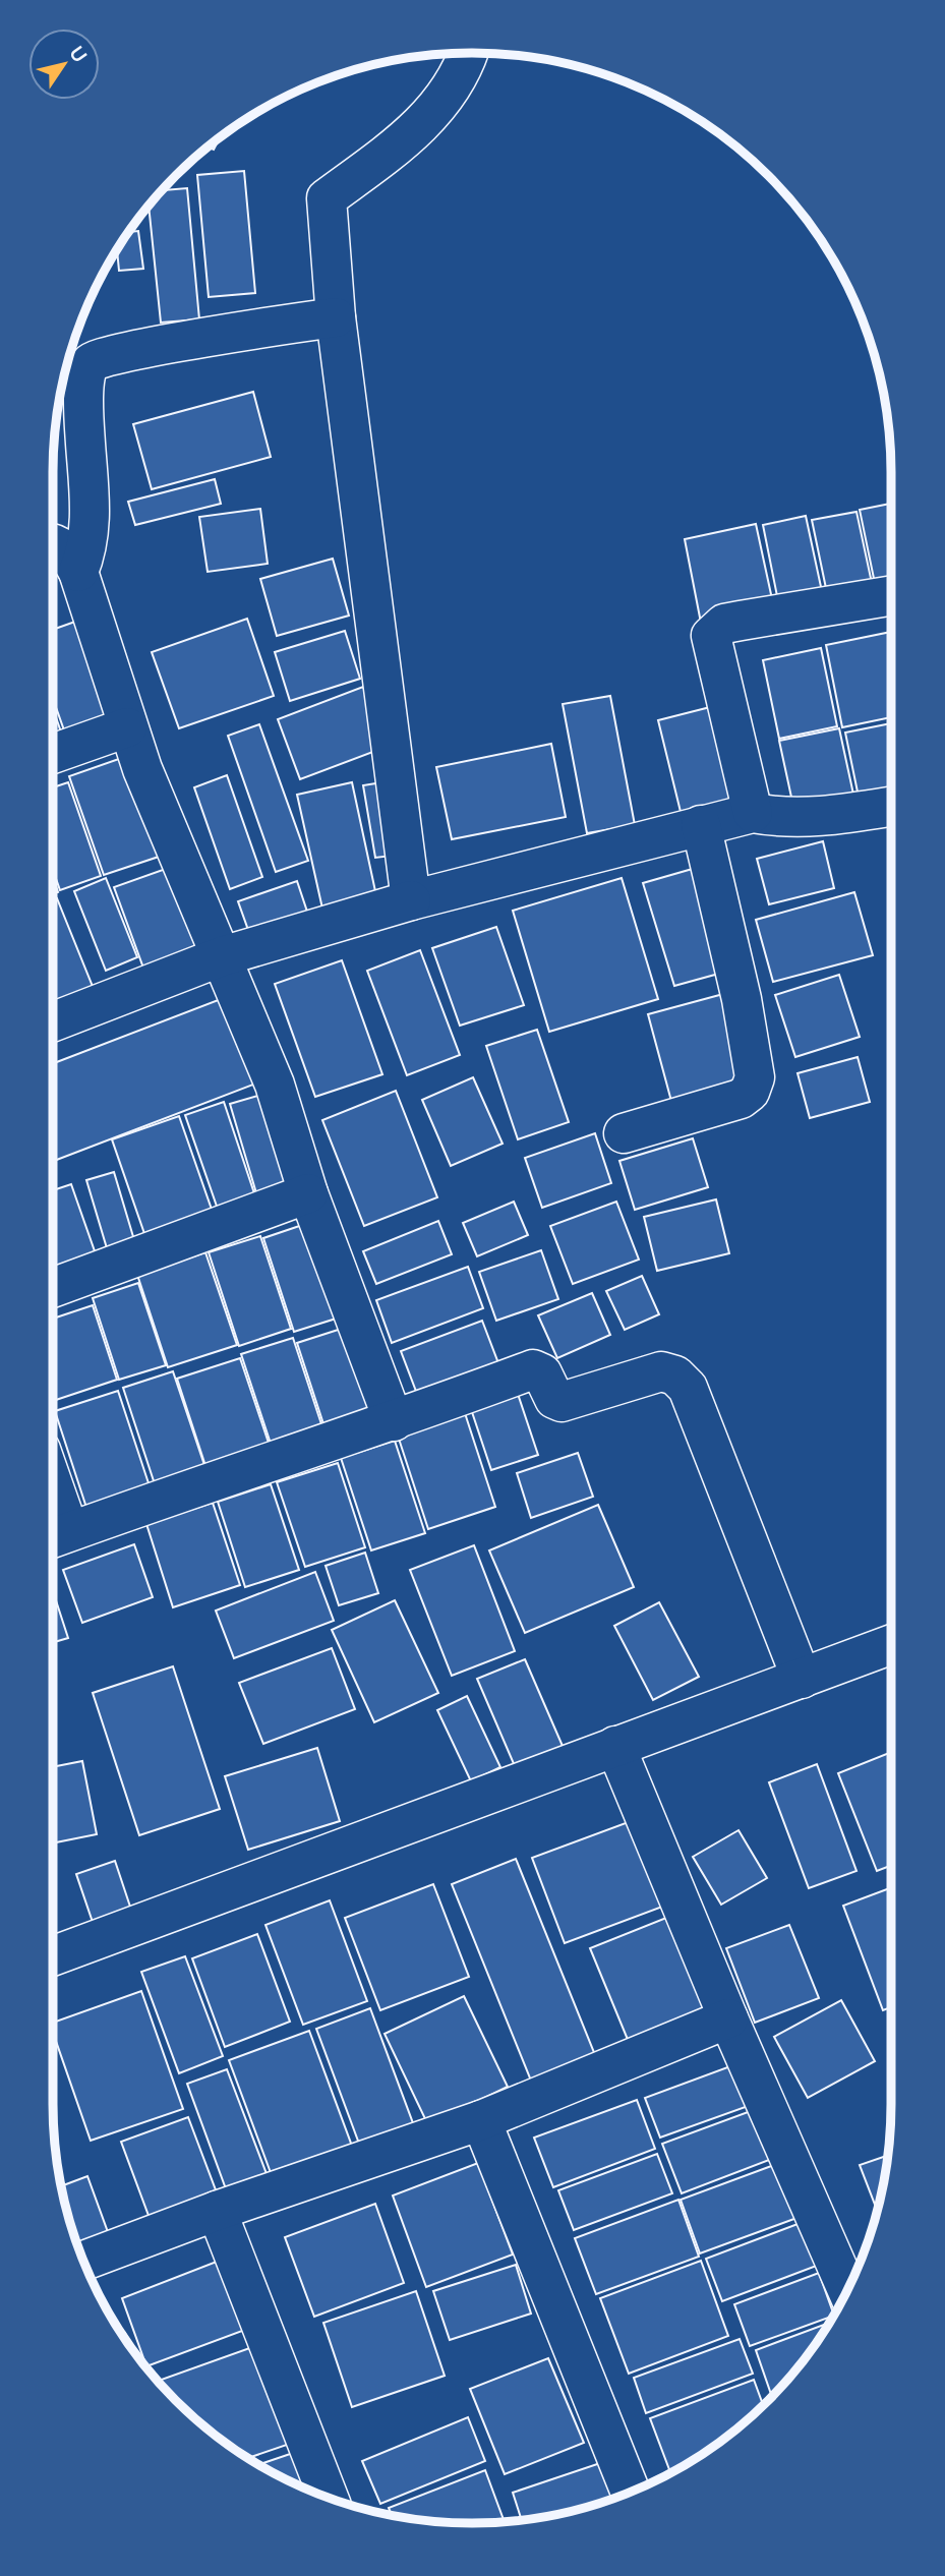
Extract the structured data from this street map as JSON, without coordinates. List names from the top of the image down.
{
  "north": "top right"
}
